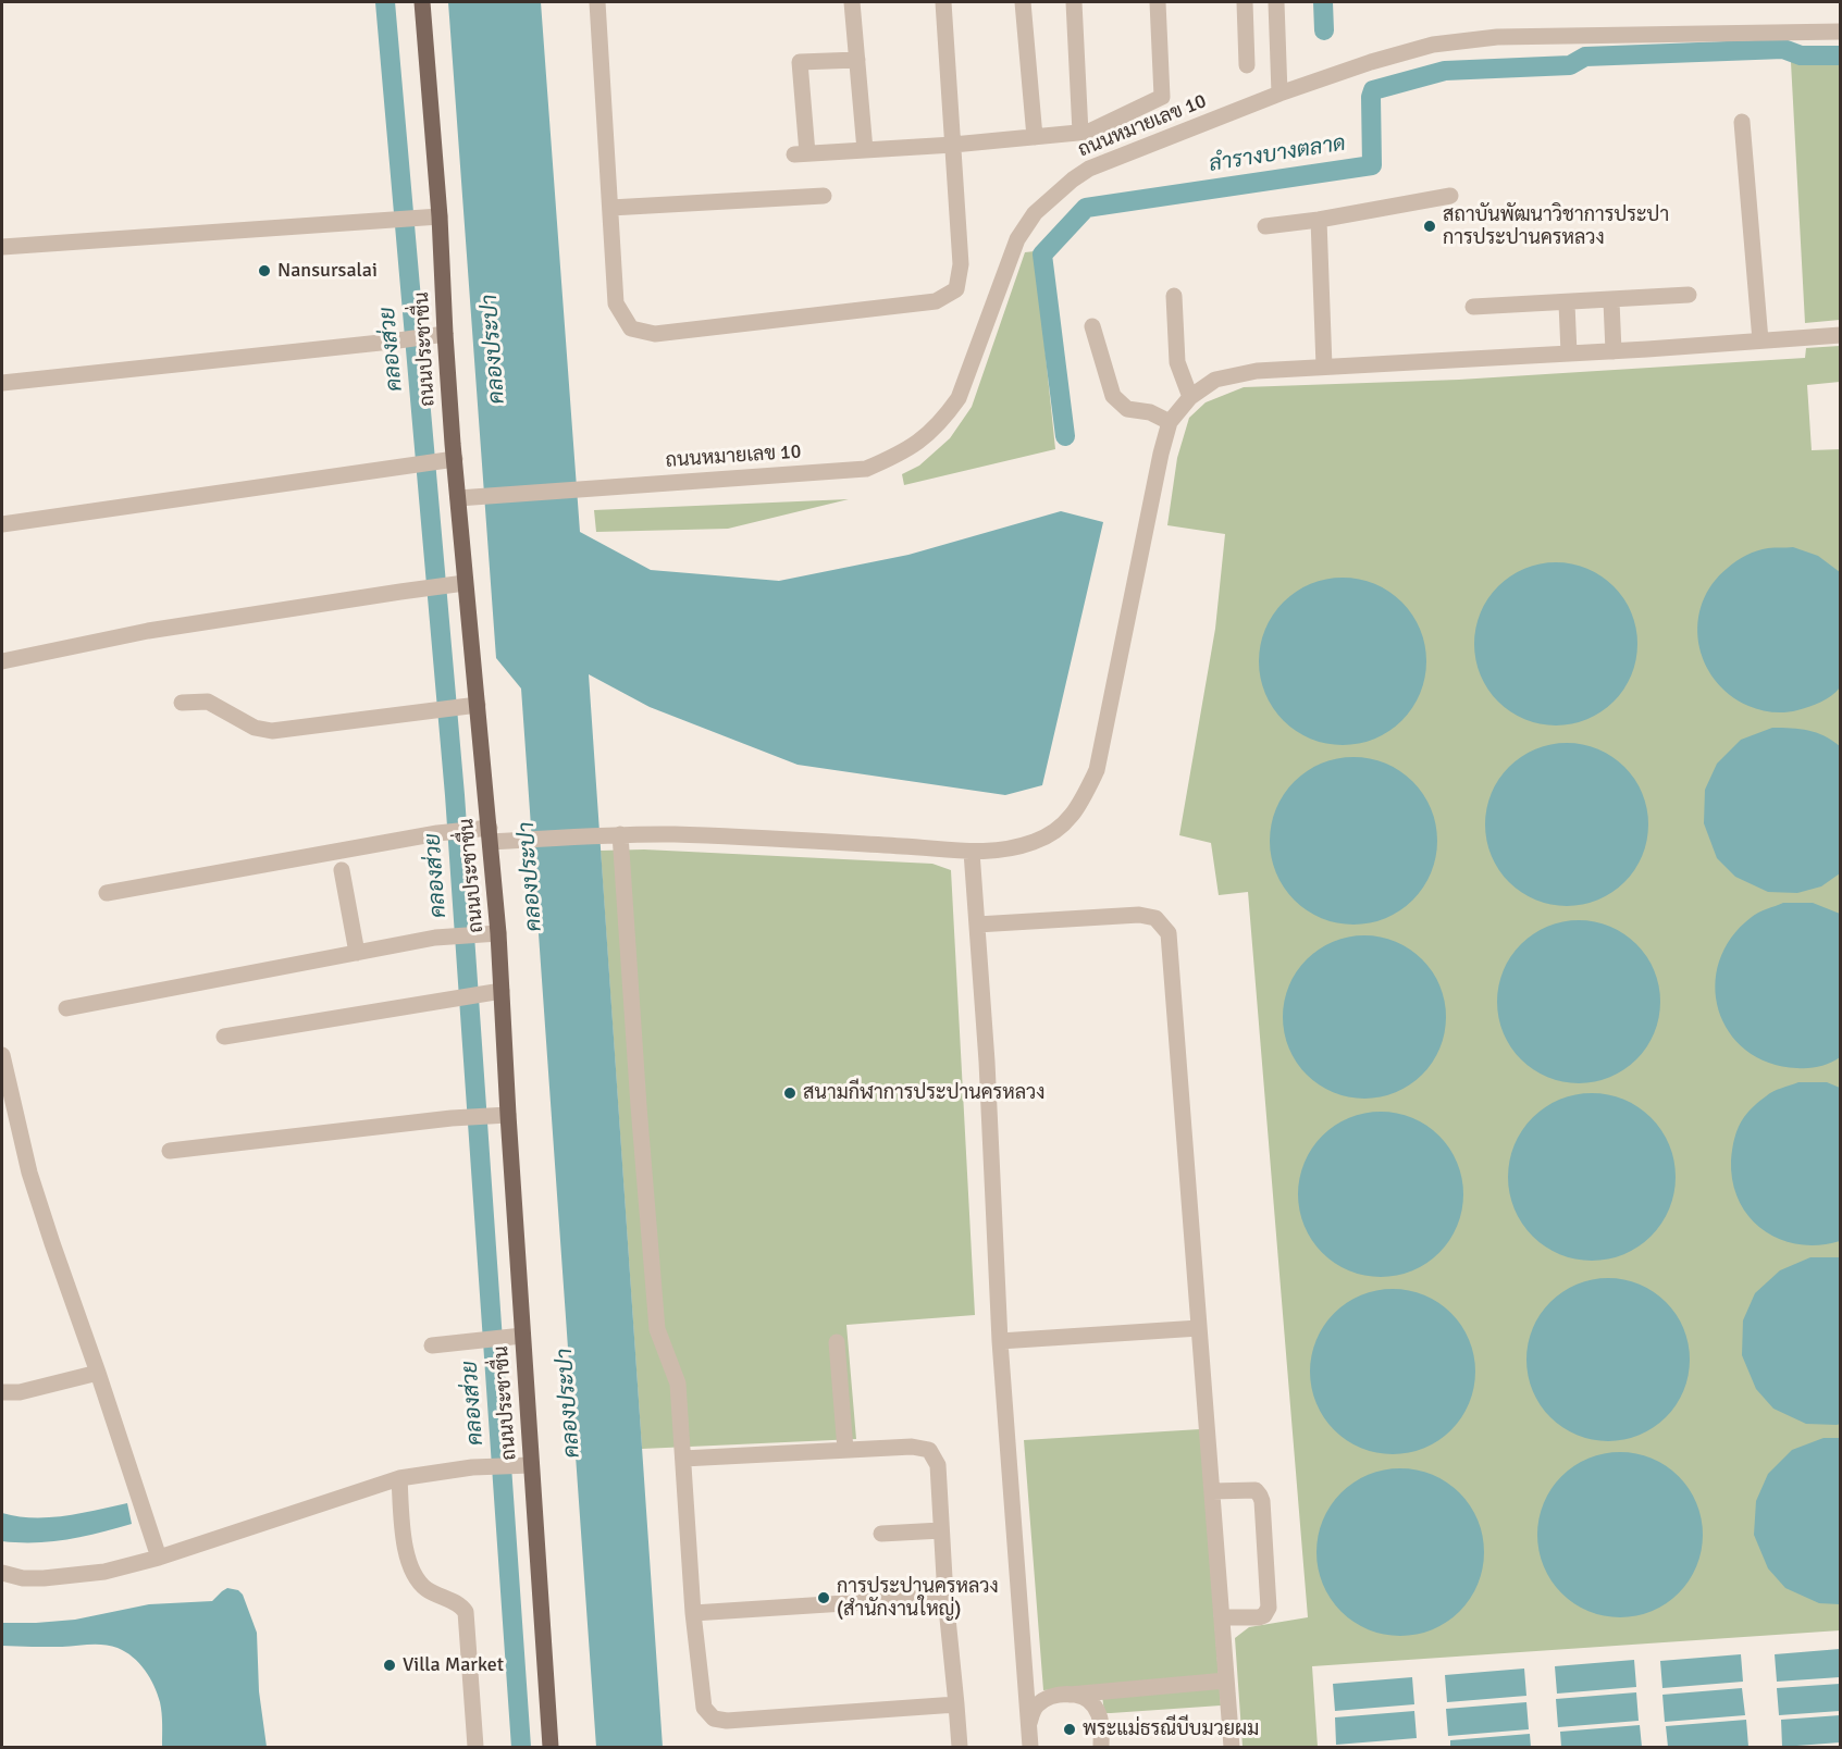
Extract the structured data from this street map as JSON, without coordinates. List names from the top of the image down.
{
  "streets": {
    "main road": ["ถนนประชาชื่น"],
    "street": ["ถนนหมายเลข 10"]
  },
  "crossings": [
    ["ถนนหมายเลข 10", "ถนนประชาชื่น"]
  ],
  "water": ["ลำรางบางตลาด", "คลองส่วย", "คลองประปา"],
  "places": [
    "สถาบันพัฒนาวิชาการประปา การประปานครหลวง",
    "Nansursalai",
    "สนามกีฬาการประปานครหลวง",
    "การประปานครหลวง (สำนักงานใหญ่)",
    "Villa Market",
    "พระแม่ธรณีบีบมวยผม"
  ]
}
